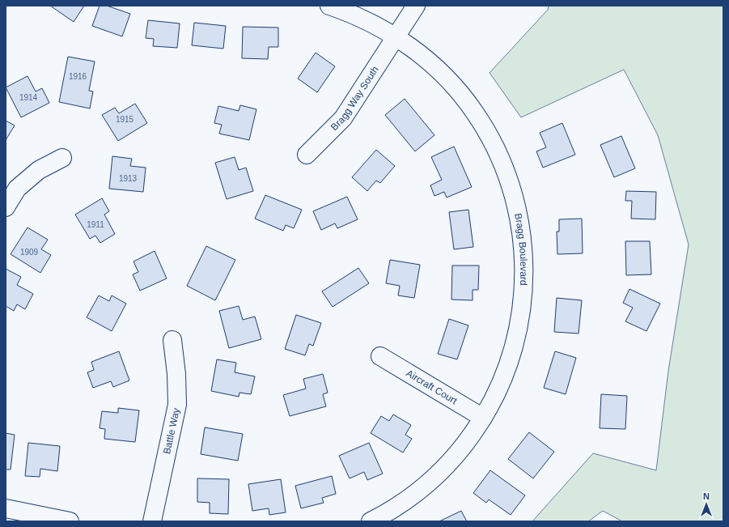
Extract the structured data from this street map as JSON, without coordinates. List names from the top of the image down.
{
  "streets": {
    "street": [
      "Bragg Way South",
      "Bragg Boulevard",
      "Aircraft Court",
      "Battle Way"
    ]
  },
  "crossings": [
    ["Bragg Way South", "Bragg Boulevard"],
    ["Bragg Boulevard", "Aircraft Court"]
  ],
  "house_numbers": [
    "1916",
    "1914",
    "1915",
    "1913",
    "1911",
    "1909"
  ],
  "north": "top"
}
